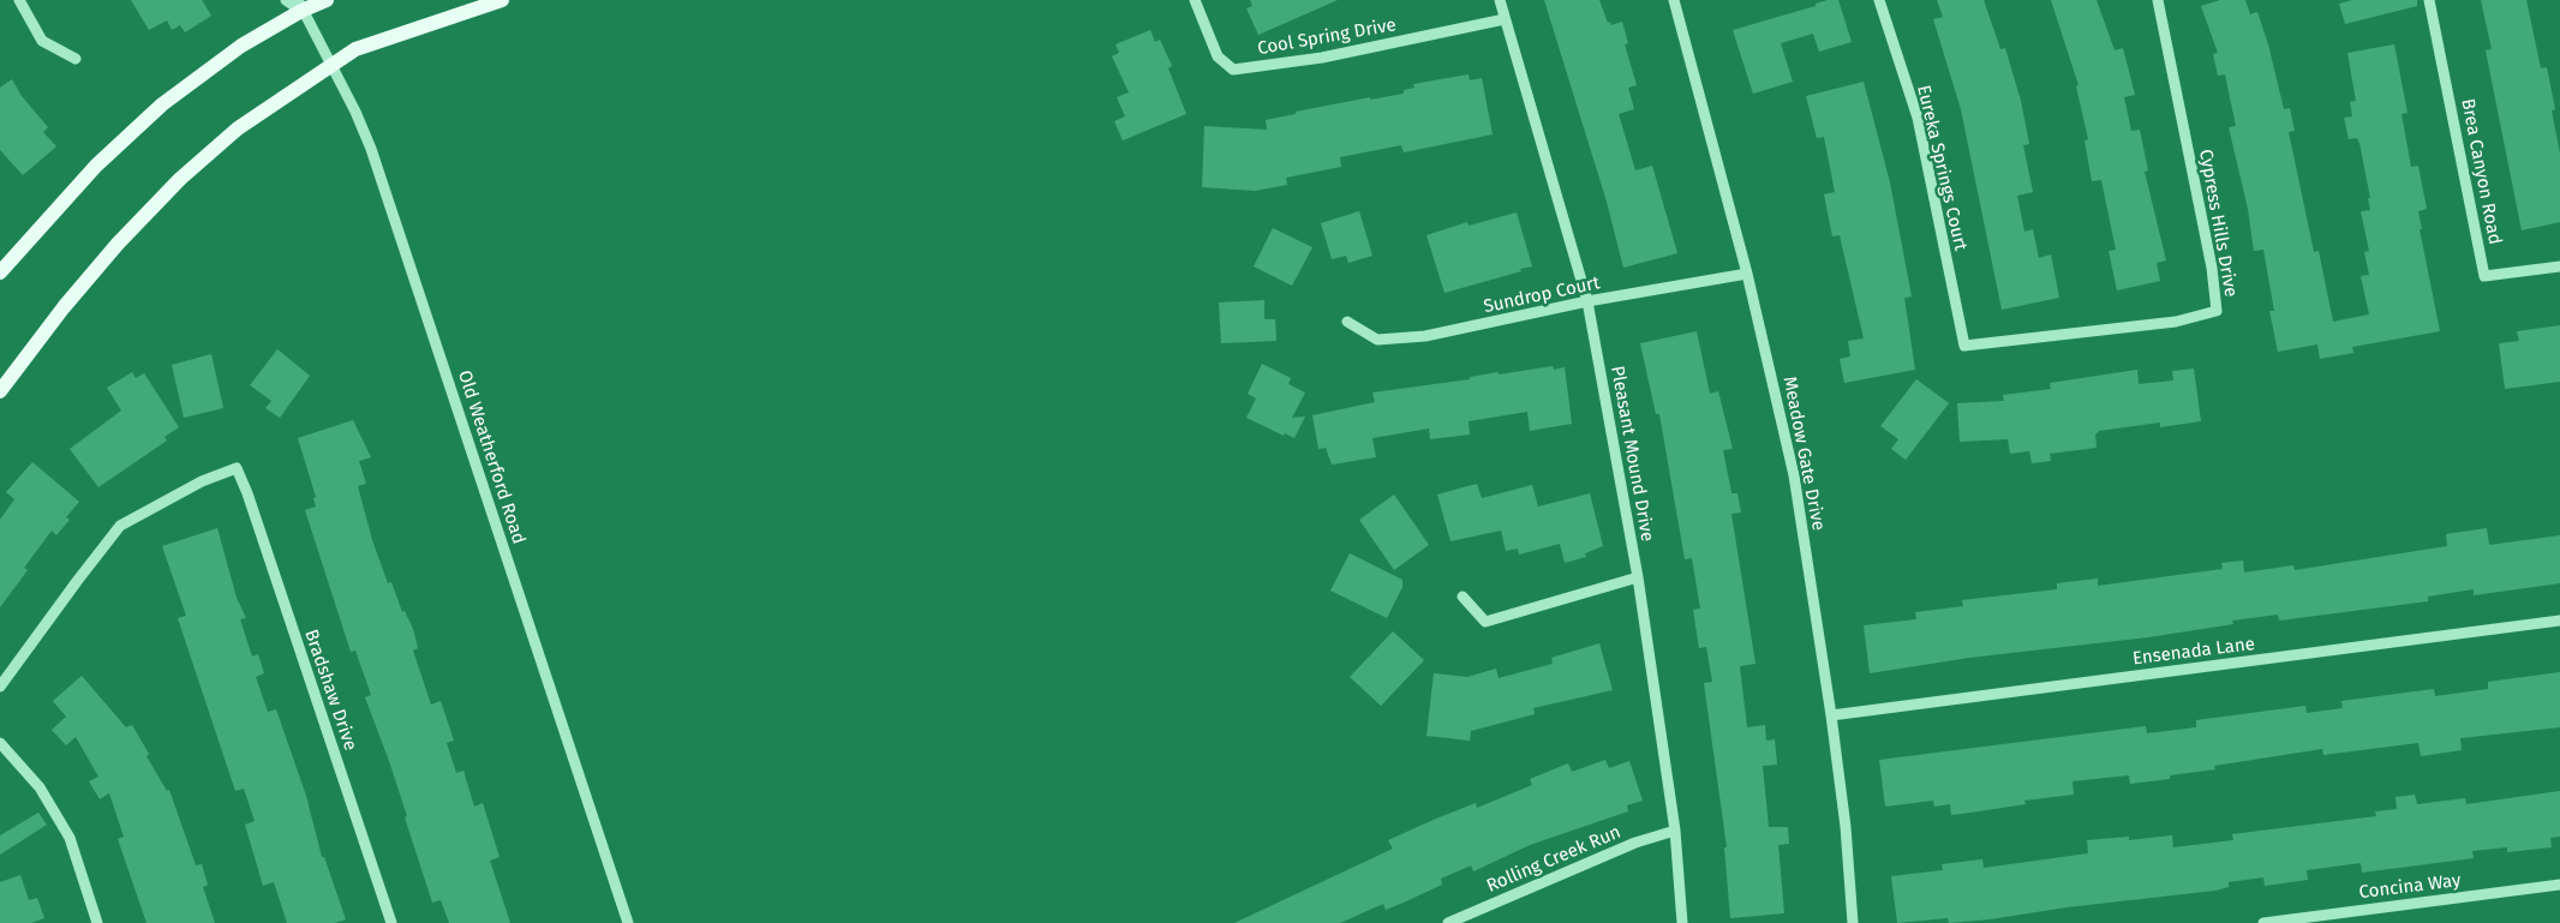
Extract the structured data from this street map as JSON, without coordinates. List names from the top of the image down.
{
  "streets": {
    "street": [
      "Cool Spring Drive",
      "Eureka Springs Court",
      "Brea Canyon Road",
      "Cypress Hills Drive",
      "Sundrop Court",
      "Pleasant Mound Drive",
      "Meadow Gate Drive",
      "Old Weatherford Road",
      "Ensenada Lane",
      "Bradshaw Drive",
      "Rolling Creek Run",
      "Concina Way"
    ]
  },
  "crossings": [
    ["Cool Spring Drive", "Pleasant Mound Drive"],
    ["Eureka Springs Court", "Cypress Hills Drive"],
    ["Sundrop Court", "Pleasant Mound Drive"],
    ["Sundrop Court", "Meadow Gate Drive"],
    ["Pleasant Mound Drive", "Rolling Creek Run"],
    ["Meadow Gate Drive", "Ensenada Lane"]
  ]
}
